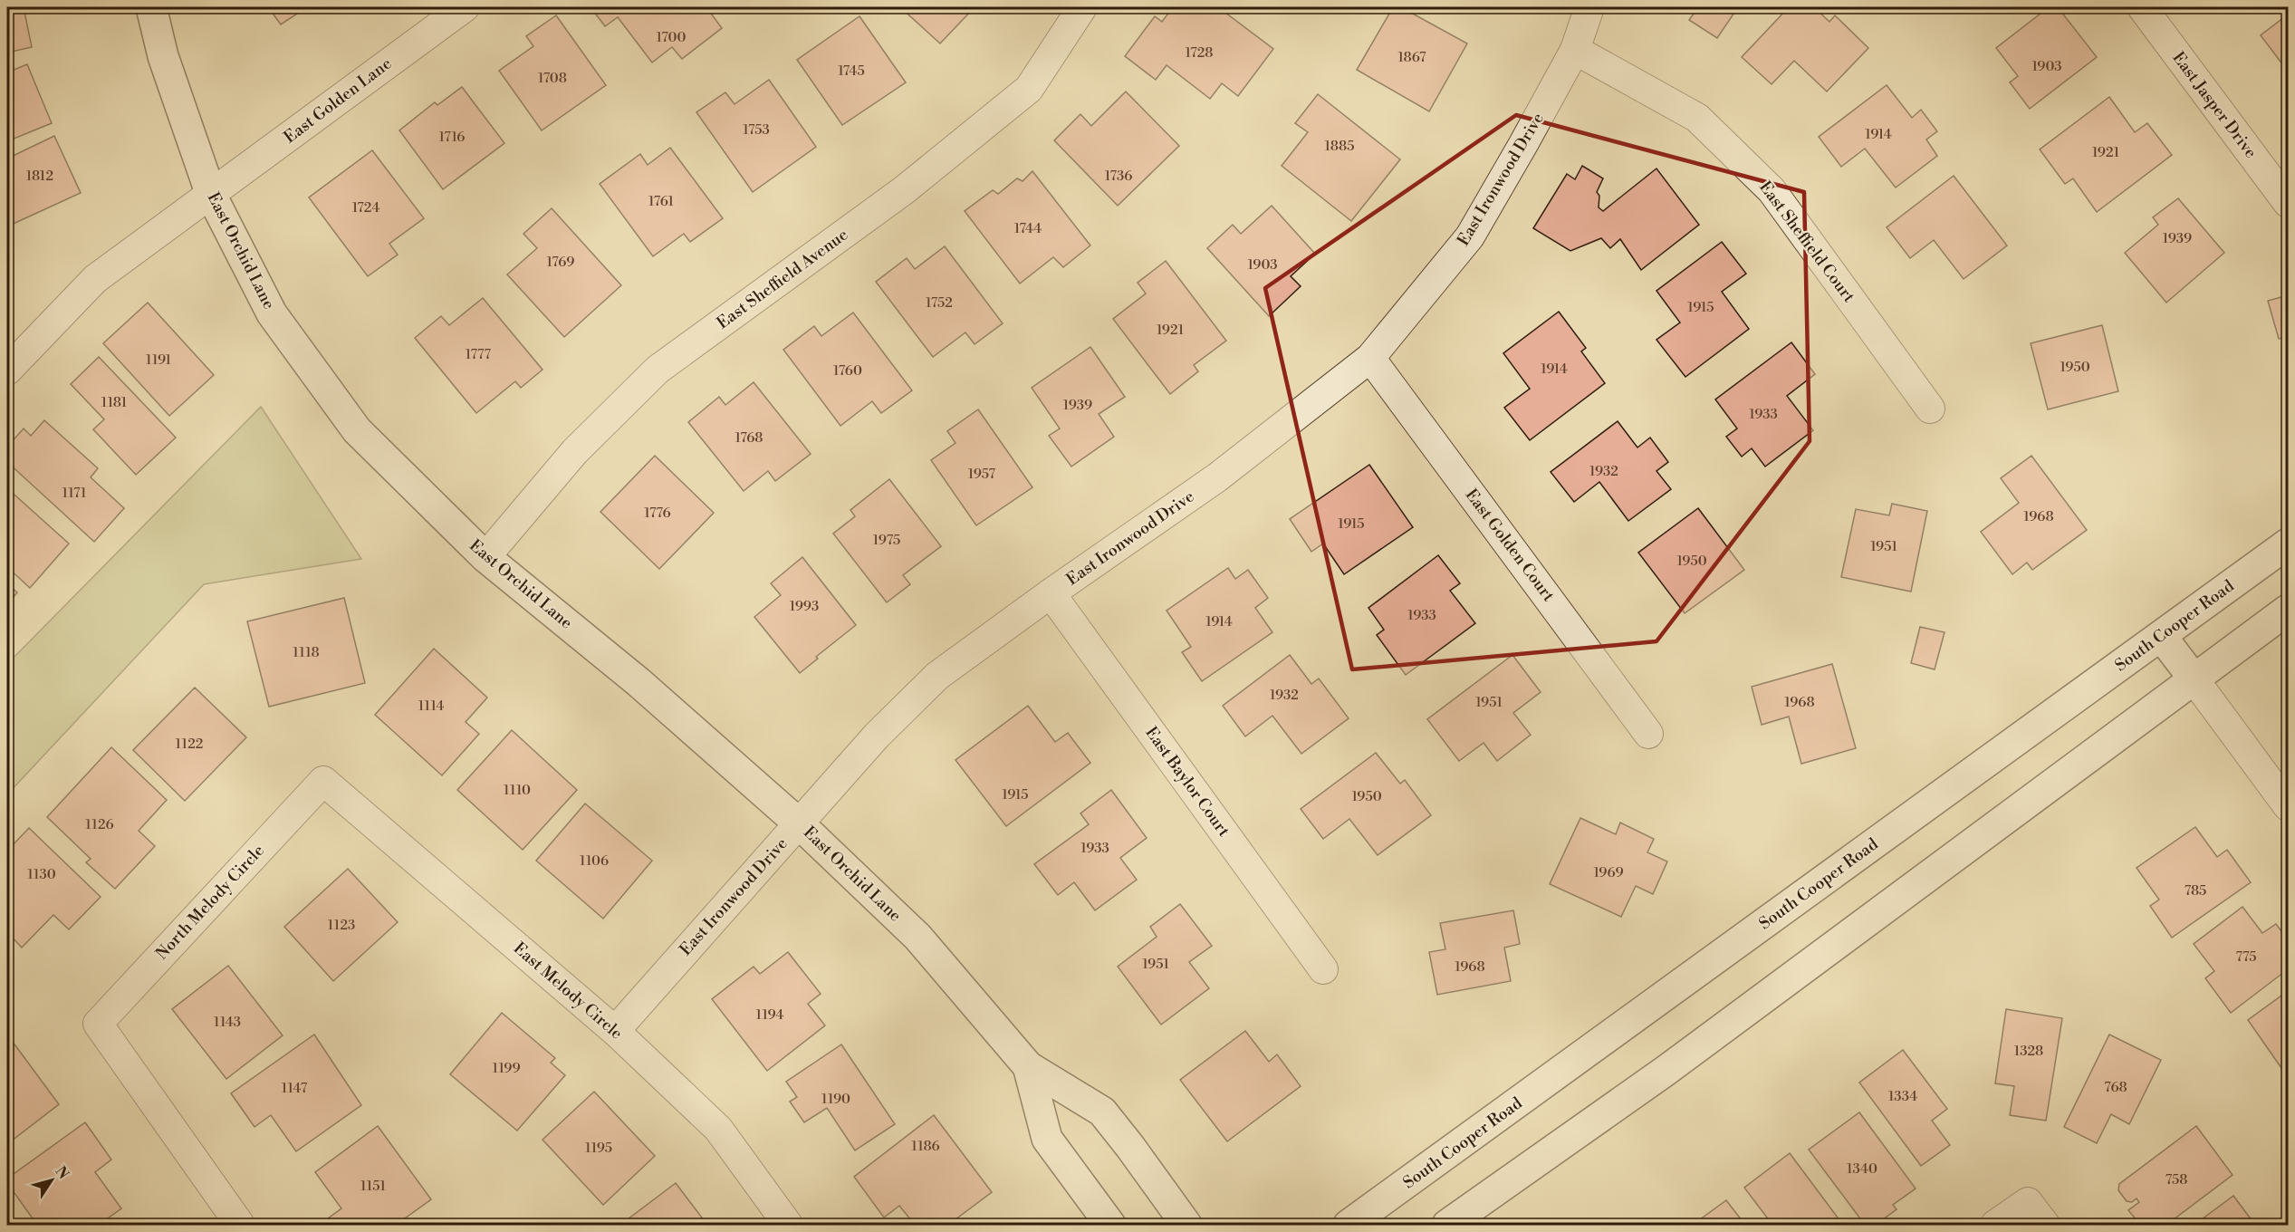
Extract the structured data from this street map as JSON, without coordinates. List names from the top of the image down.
{
  "streets": {
    "main road": ["East Orchid Lane", "South Cooper Road"],
    "street": [
      "East Golden Lane",
      "East Jasper Drive",
      "East Ironwood Drive",
      "East Sheffield Court",
      "East Sheffield Avenue",
      "East Golden Court",
      "East Baylor Court",
      "North Melody Circle",
      "East Melody Circle"
    ]
  },
  "crossings": [
    ["East Golden Lane", "East Orchid Lane"],
    ["East Ironwood Drive", "East Sheffield Court"],
    ["East Ironwood Drive", "East Orchid Lane"],
    ["East Ironwood Drive", "East Golden Court"],
    ["East Ironwood Drive", "East Baylor Court"],
    ["East Ironwood Drive", "East Melody Circle"],
    ["East Orchid Lane", "East Sheffield Avenue"],
    ["North Melody Circle", "East Melody Circle"]
  ],
  "house_numbers": [
    "1700",
    "1728",
    "1867",
    "1903",
    "1745",
    "1708",
    "1753",
    "1914",
    "1716",
    "1885",
    "1921",
    "1812",
    "1736",
    "1761",
    "1724",
    "1744",
    "1939",
    "1769",
    "1903",
    "1752",
    "1915",
    "1921",
    "1777",
    "1191",
    "1950",
    "1914",
    "1760",
    "1181",
    "1939",
    "1933",
    "1768",
    "1932",
    "1957",
    "1171",
    "1776",
    "1968",
    "1915",
    "1975",
    "1951",
    "1950",
    "1993",
    "1933",
    "1914",
    "1118",
    "1932",
    "1951",
    "1968",
    "1114",
    "1122",
    "1110",
    "1915",
    "1950",
    "1126",
    "1933",
    "1106",
    "1969",
    "1130",
    "785",
    "1123",
    "775",
    "1951",
    "1968",
    "1194",
    "1143",
    "1328",
    "1199",
    "768",
    "1147",
    "1334",
    "1190",
    "1186",
    "1195",
    "1340",
    "758",
    "1151"
  ],
  "north": "top right"
}
